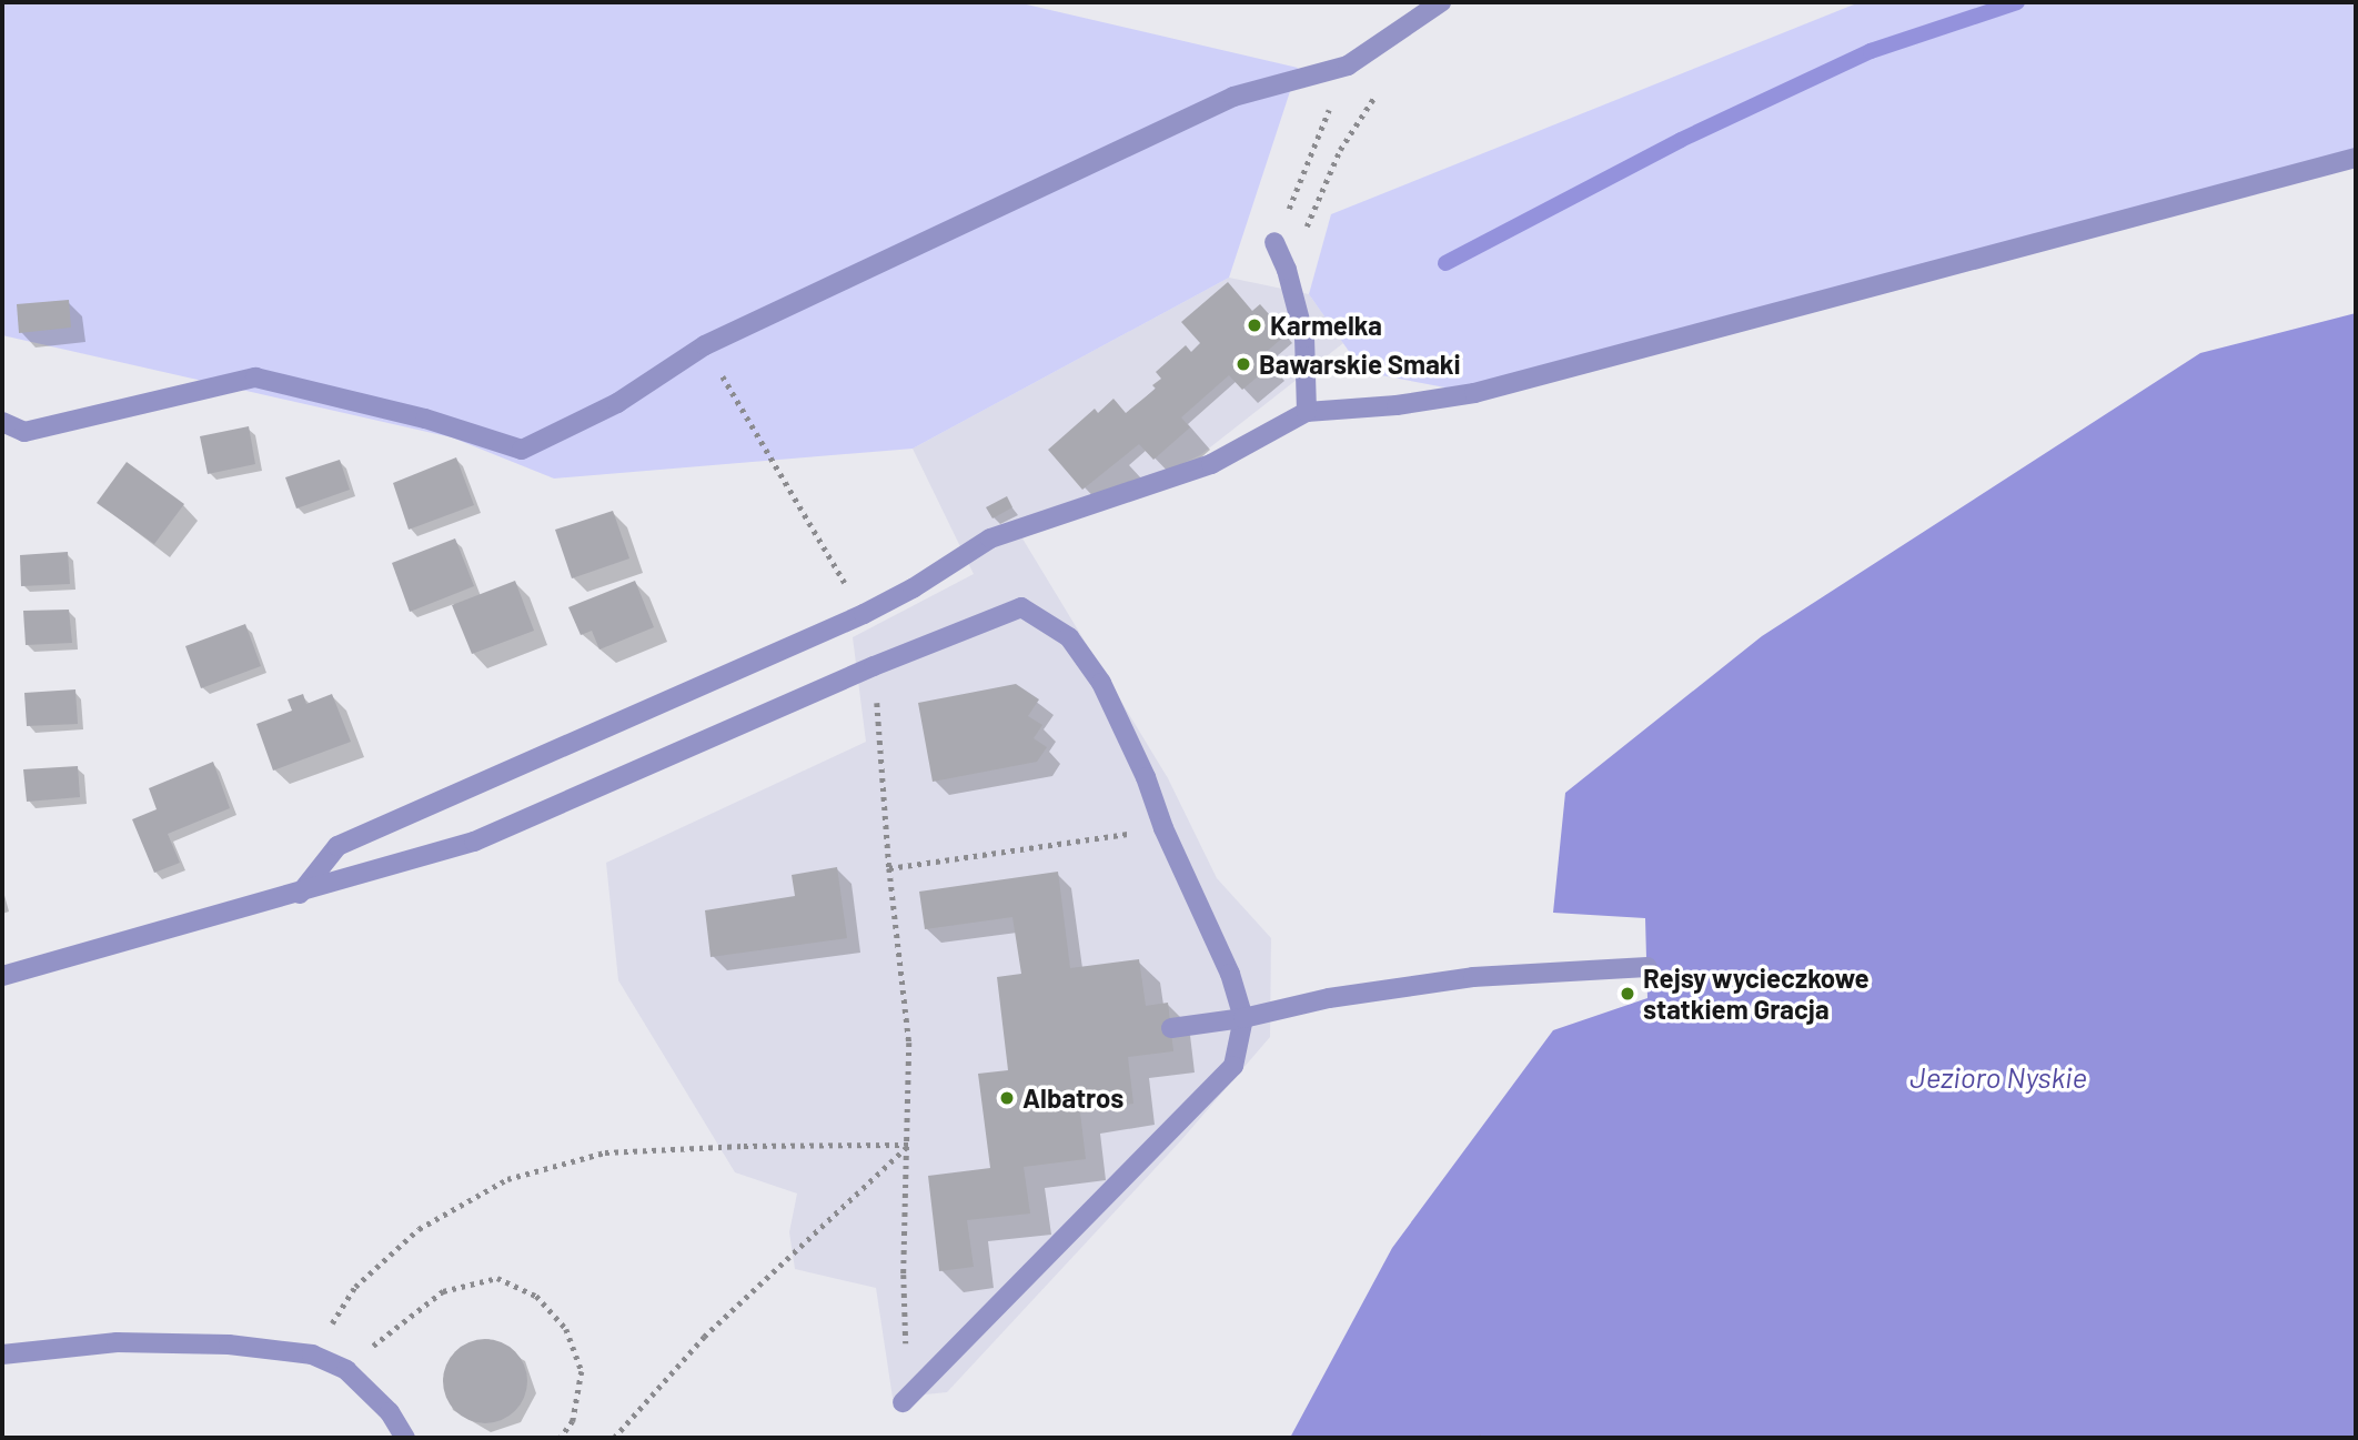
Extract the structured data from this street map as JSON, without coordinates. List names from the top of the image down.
{
  "water": ["Jezioro Nyskie"],
  "places": [
    "Karmelka",
    "Bawarskie Smaki",
    "Rejsy wycieczkowe statkiem Gracja",
    "Albatros"
  ]
}
